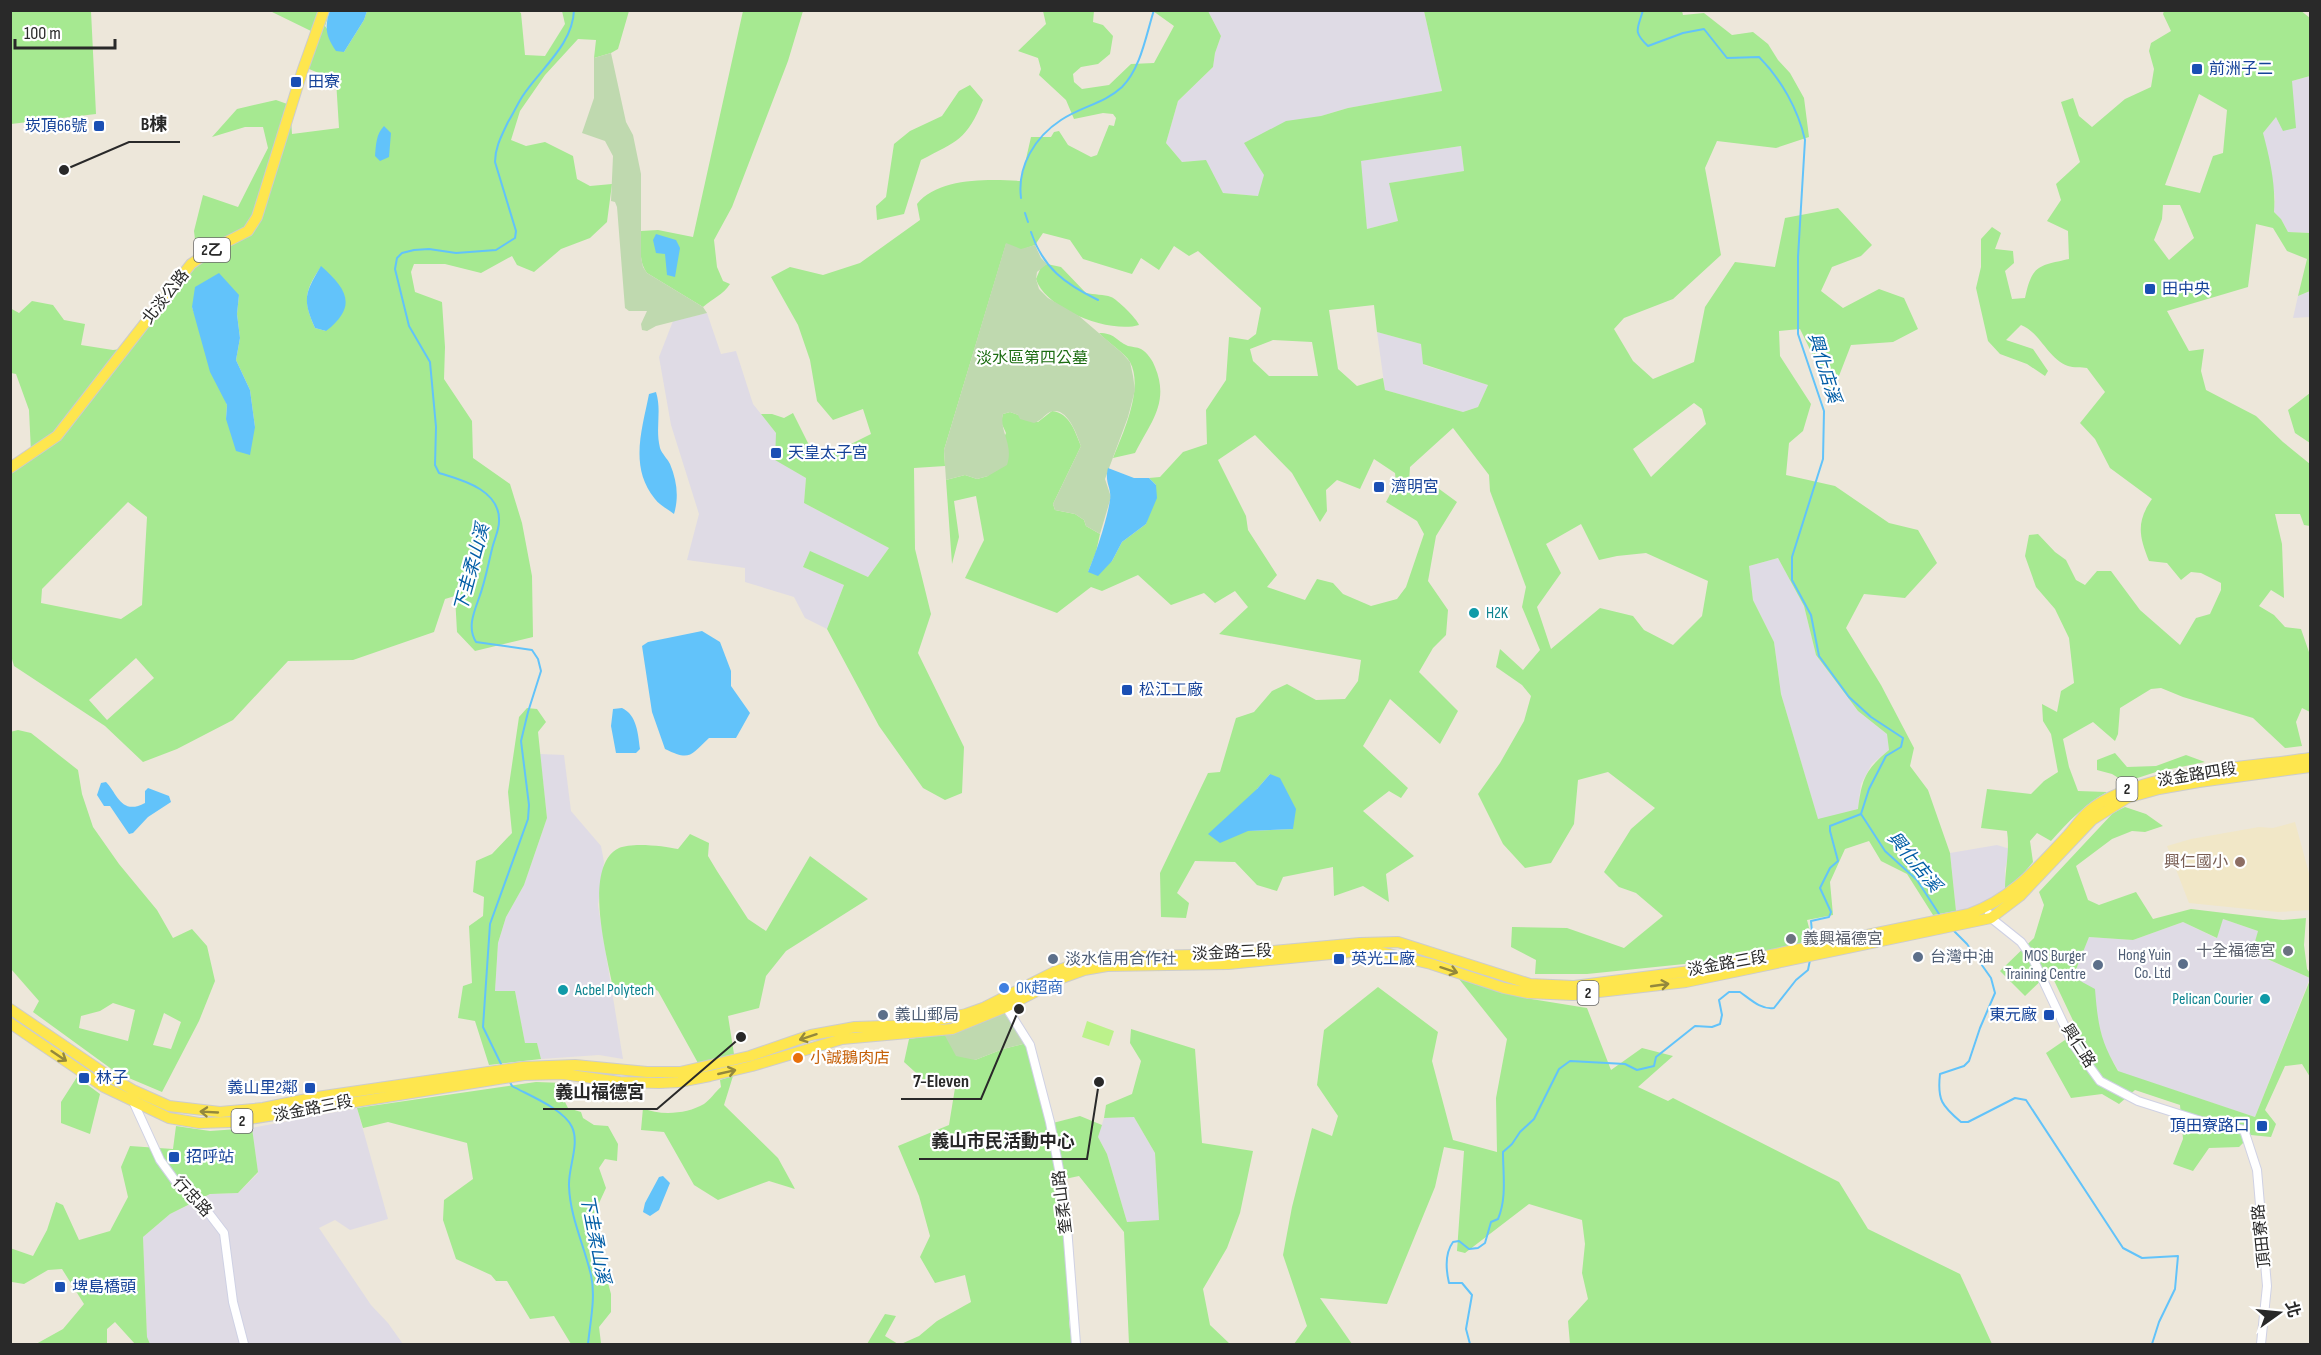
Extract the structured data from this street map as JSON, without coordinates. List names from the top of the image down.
{
  "streets": {
    "main road": [
      "2乙",
      "北淡公路",
      "淡金路四段",
      "2",
      "淡金路三段"
    ],
    "street": [
      "興仁路",
      "行忠路",
      "奎柔山路",
      "頂田寮路"
    ]
  },
  "crossings": [
    ["淡金路四段", "淡金路三段"],
    ["淡金路四段", "興仁路"],
    ["淡金路三段", "興仁路"],
    ["淡金路三段", "行忠路"],
    ["淡金路三段", "奎柔山路"],
    ["興仁路", "頂田寮路"]
  ],
  "water": ["興化店溪", "下圭柔山溪"],
  "parks": ["淡水區第四公墓"],
  "places": {
    "transit": [
      "前洲子二",
      "田寮",
      "崁頂66號",
      "田中央",
      "天皇太子宮",
      "濟明宮",
      "松江工廠",
      "英光工廠",
      "東元廠",
      "林子",
      "義山里2鄰",
      "頂田寮路口",
      "招呼站",
      "埤島橋頭"
    ],
    "other": [
      "B棟",
      "H2K",
      "興仁國小",
      "義興福德宮",
      "十全福德宮",
      "台灣中油",
      "淡水信用合作社",
      "Hong Yuin Co. Ltd",
      "MOS Burger Training Centre",
      "OK超商",
      "Acbel Polytech",
      "Pelican Courier",
      "7-Eleven",
      "義山郵局",
      "義山福德宮",
      "小誠鵝肉店",
      "義山市民活動中心"
    ]
  },
  "scale_bar": "100 m",
  "north": "right"
}
